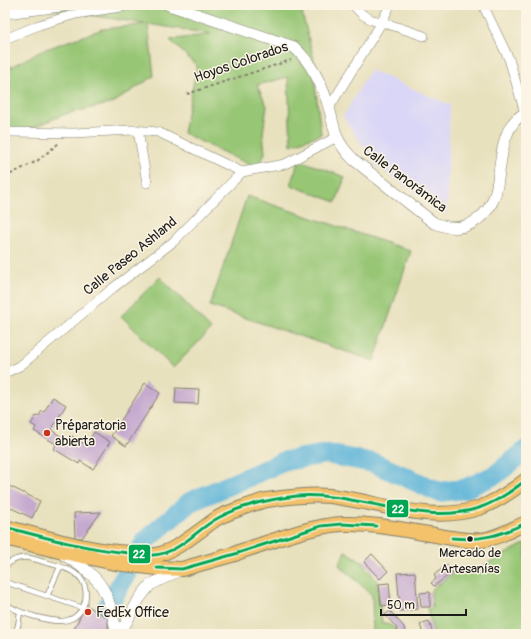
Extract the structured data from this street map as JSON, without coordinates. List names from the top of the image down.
{
  "streets": {
    "street": ["Calle Panorámica", "Calle Paseo Ashland"],
    "path": ["Hoyos Colorados"]
  },
  "crossings": [
    ["Hoyos Colorados", "Calle Panorámica"]
  ],
  "places": ["Préparatoria abierta", "Mercado de Artesanías", "FedEx Office"],
  "lines": ["transit line 22"],
  "scale_bar": "50 m"
}
